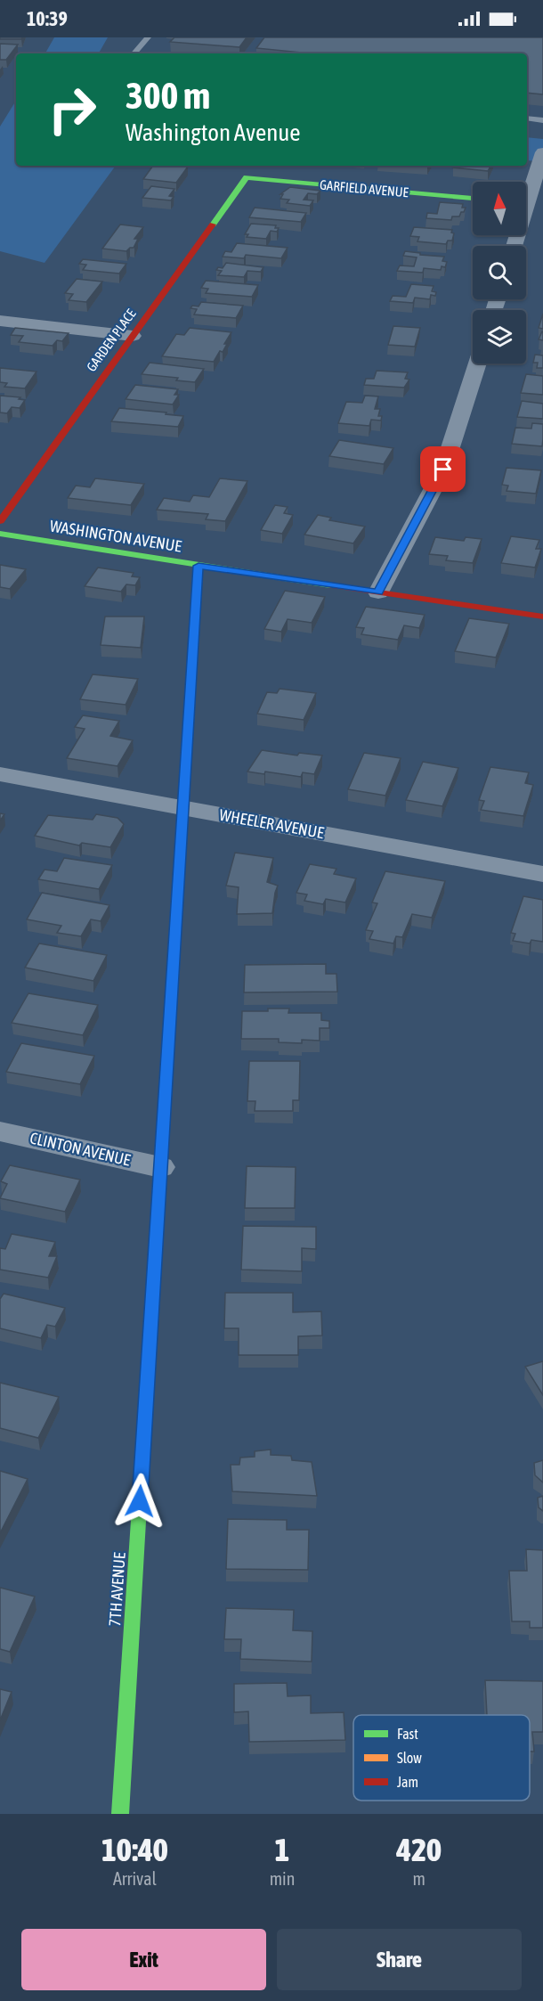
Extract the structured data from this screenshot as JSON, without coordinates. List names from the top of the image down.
{
  "streets": {
    "street": [
      "GARFIELD AVENUE",
      "GARDEN PLACE",
      "WASHINGTON AVENUE",
      "WHEELER AVENUE",
      "CLINTON AVENUE",
      "7TH AVENUE"
    ]
  },
  "crossings": [
    ["GARFIELD AVENUE", "GARDEN PLACE"],
    ["WASHINGTON AVENUE", "7TH AVENUE"],
    ["WHEELER AVENUE", "7TH AVENUE"],
    ["CLINTON AVENUE", "7TH AVENUE"]
  ],
  "legend": ["Fast", "Slow", "Jam"],
  "north": "top",
  "page": {
    "status": "10:39",
    "turn": ["300 m", "Washington Avenue"],
    "eta": [
      "10:40",
      "Arrival",
      "1",
      "min",
      "420",
      "m"
    ],
    "buttons": ["Exit", "Share"]
  }
}
